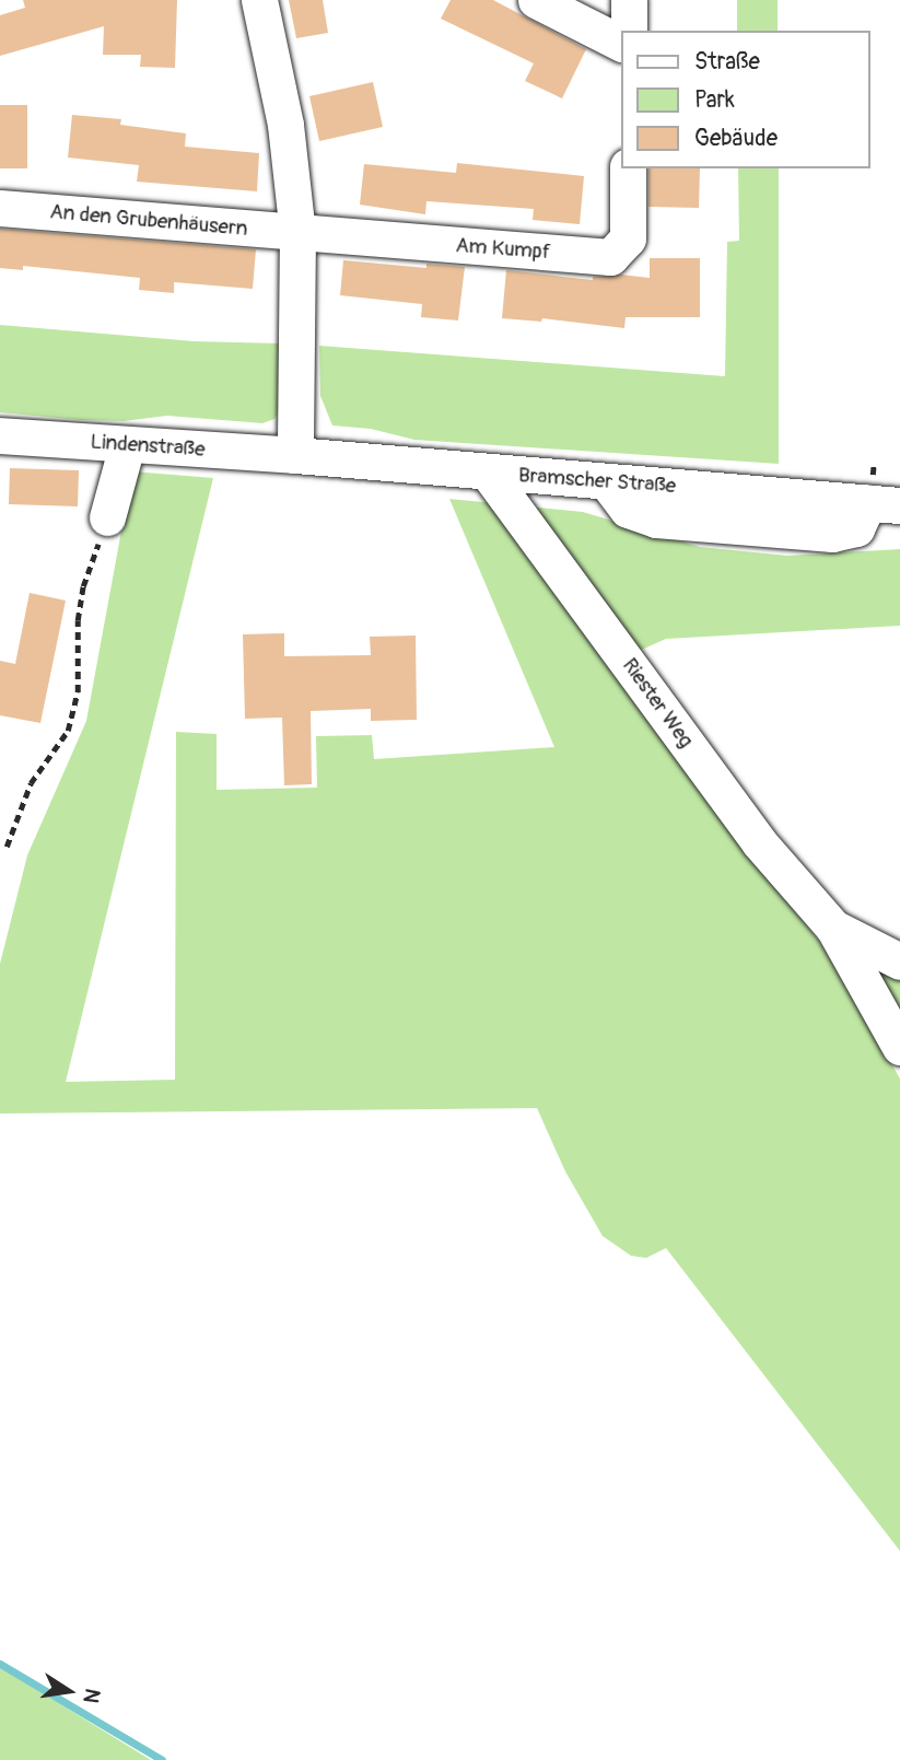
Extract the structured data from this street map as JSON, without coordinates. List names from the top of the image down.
{
  "streets": {
    "street": [
      "An den Grubenhäusern",
      "Am Kumpf",
      "Lindenstraße",
      "Bramscher Straße",
      "Riester Weg"
    ]
  },
  "crossings": [
    ["An den Grubenhäusern", "Am Kumpf"],
    ["Lindenstraße", "Bramscher Straße"],
    ["Bramscher Straße", "Riester Weg"]
  ],
  "legend": ["Straße", "Park", "Gebäude"],
  "north": "right"
}
